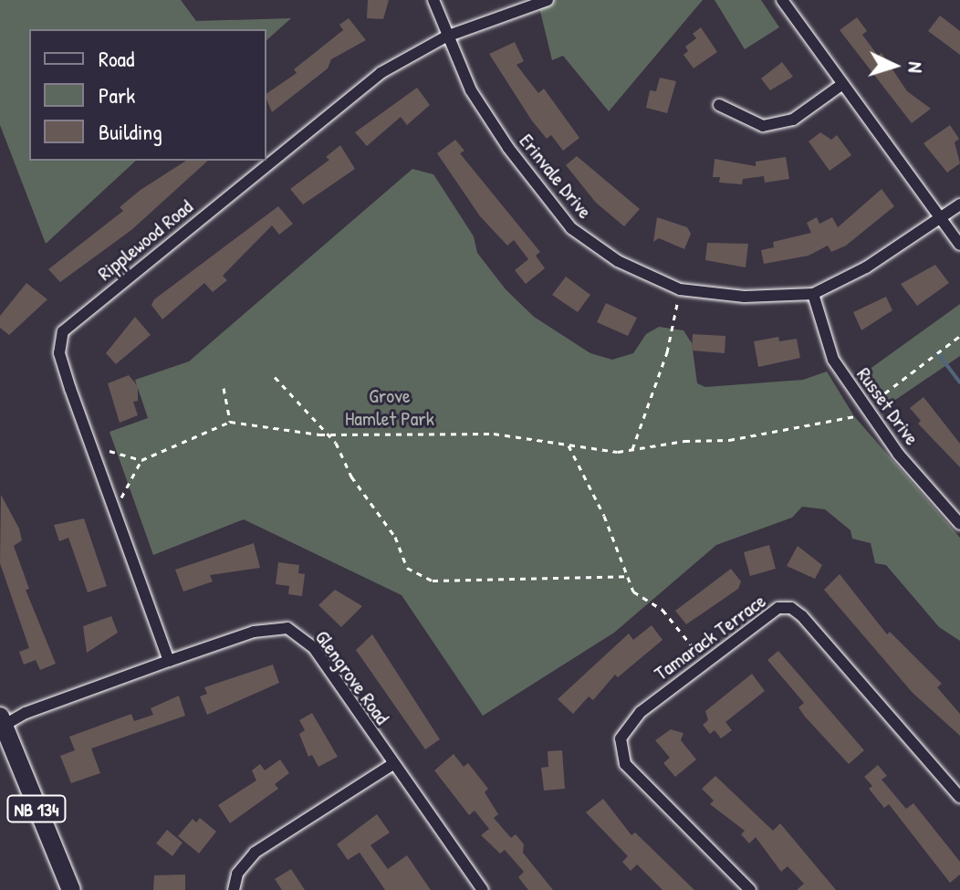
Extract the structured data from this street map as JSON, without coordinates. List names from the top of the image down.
{
  "streets": {
    "main road": ["NB 134"],
    "street": [
      "Erinvale Drive",
      "Ripplewood Road",
      "Russet Drive",
      "Tamarack Terrace",
      "Glengrove Road"
    ]
  },
  "crossings": [
    ["Erinvale Drive", "Ripplewood Road"],
    ["Erinvale Drive", "Russet Drive"],
    ["Ripplewood Road", "Glengrove Road"],
    ["Glengrove Road", "NB 134"]
  ],
  "parks": ["Grove Hamlet Park"],
  "legend": ["Road", "Park", "Building"],
  "north": "right"
}
